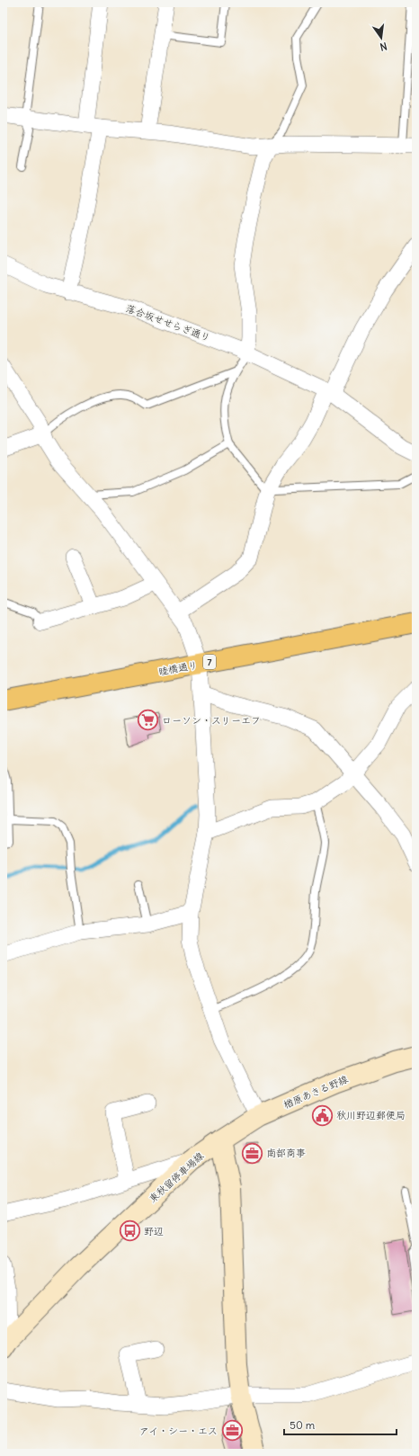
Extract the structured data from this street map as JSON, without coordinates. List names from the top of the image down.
{
  "streets": {
    "main road": [
      "7",
      "睦橋通り",
      "楢原あきる野線",
      "東秋留停車場線"
    ],
    "street": ["落合坂せせらぎ通り"]
  },
  "crossings": [
    ["楢原あきる野線", "東秋留停車場線"]
  ],
  "places": {
    "supermarket": ["ローソン・スリーエフ"],
    "public building": ["秋川野辺郵便局"],
    "office": ["南部商事", "アイ・シー・エス"],
    "bus stop": ["野辺"]
  },
  "scale_bar": "50 m",
  "north": "bottom"
}
